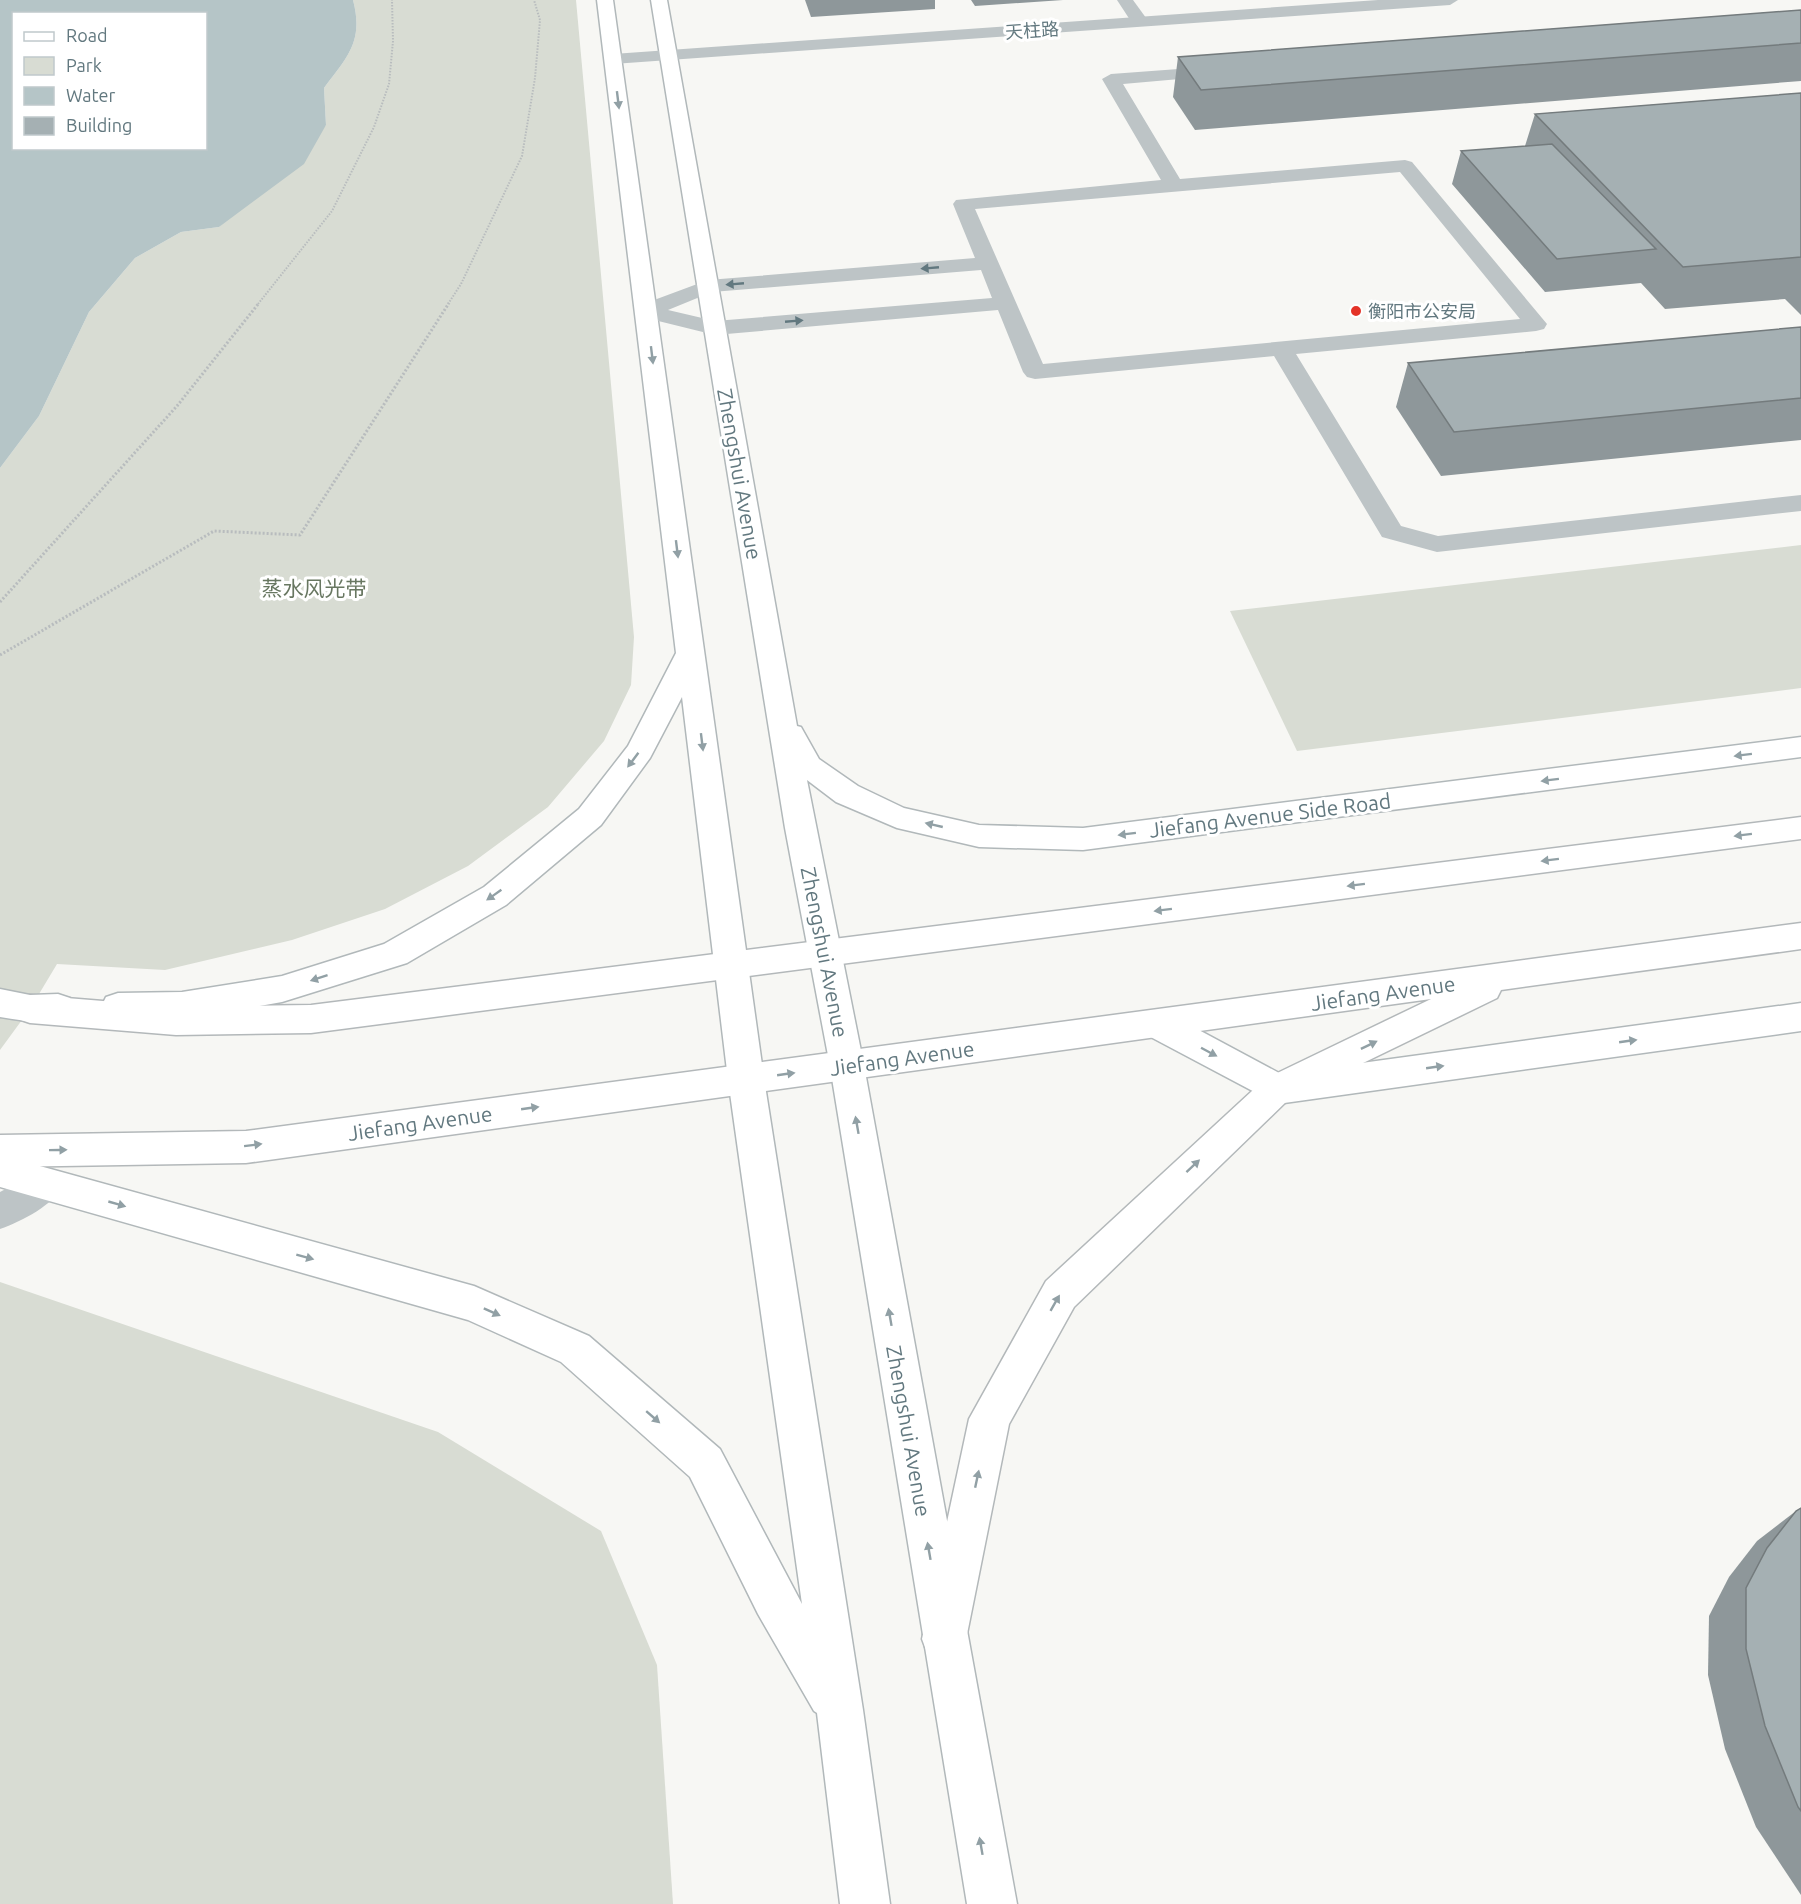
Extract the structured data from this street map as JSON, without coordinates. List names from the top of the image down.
{
  "streets": {
    "main road": ["Zhengshui Avenue", "Jiefang Avenue Side Road", "Jiefang Avenue"],
    "street": ["天柱路"]
  },
  "crossings": [
    ["天柱路", "Zhengshui Avenue"],
    ["Zhengshui Avenue", "Jiefang Avenue Side Road"],
    ["Zhengshui Avenue", "Jiefang Avenue"]
  ],
  "parks": ["蒸水风光带"],
  "places": ["衡阳市公安局"],
  "legend": [
    "Road",
    "Park",
    "Water",
    "Building"
  ]
}
